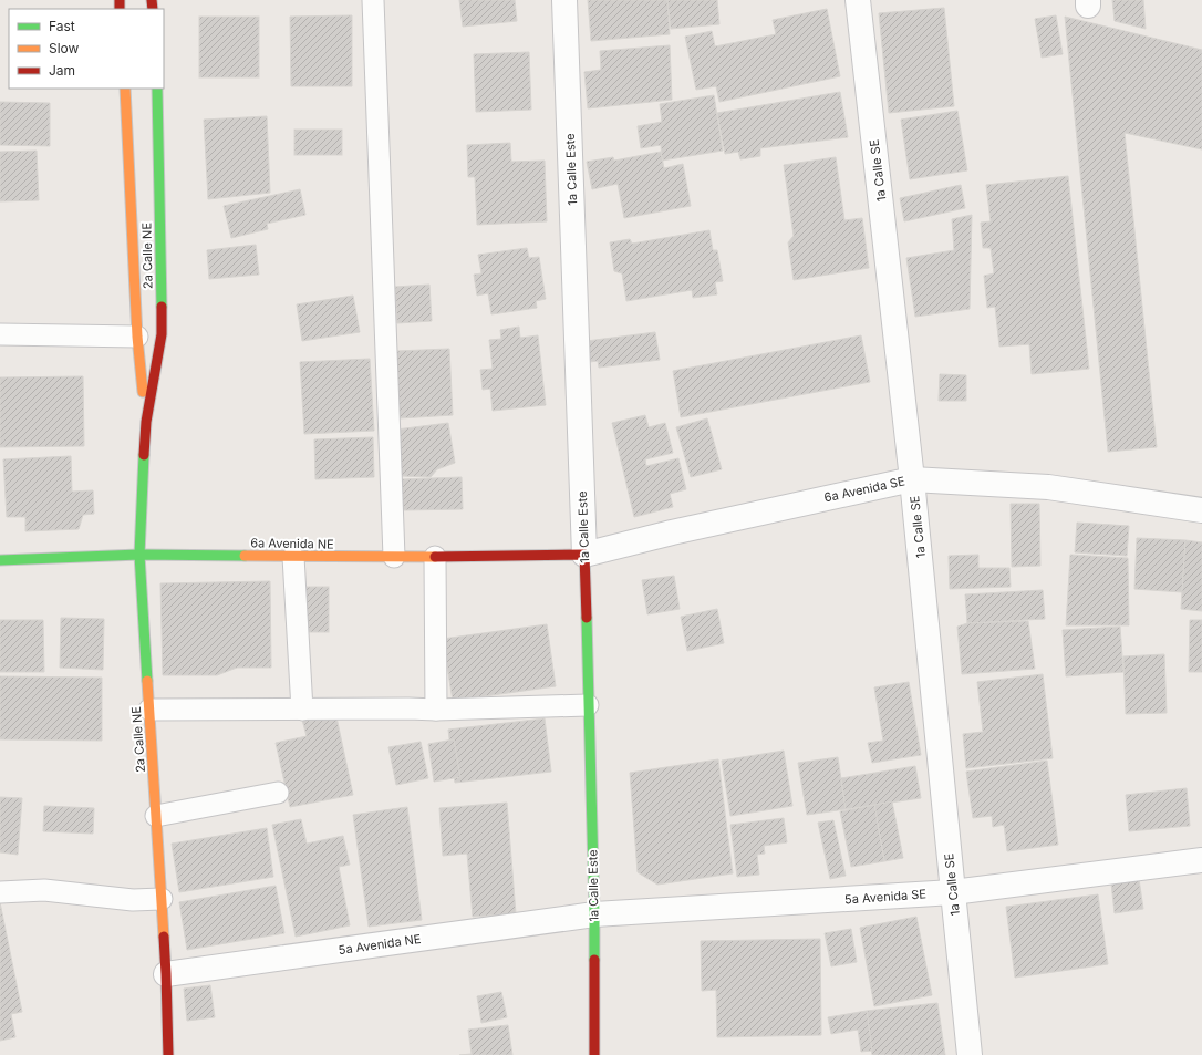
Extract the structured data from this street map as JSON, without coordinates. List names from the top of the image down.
{
  "streets": {
    "main road": ["1a Calle Este", "2a Calle NE", "6a Avenida NE"],
    "street": [
      "1a Calle SE",
      "6a Avenida SE",
      "5a Avenida SE",
      "5a Avenida NE"
    ]
  },
  "crossings": [
    ["1a Calle Este", "6a Avenida SE"],
    ["1a Calle Este", "6a Avenida NE"],
    ["1a Calle Este", "5a Avenida SE"],
    ["1a Calle Este", "5a Avenida NE"],
    ["1a Calle SE", "6a Avenida SE"],
    ["1a Calle SE", "5a Avenida SE"],
    ["2a Calle NE", "6a Avenida NE"],
    ["2a Calle NE", "5a Avenida NE"],
    ["6a Avenida SE", "6a Avenida NE"],
    ["5a Avenida SE", "5a Avenida NE"]
  ],
  "legend": ["Fast", "Slow", "Jam"]
}
